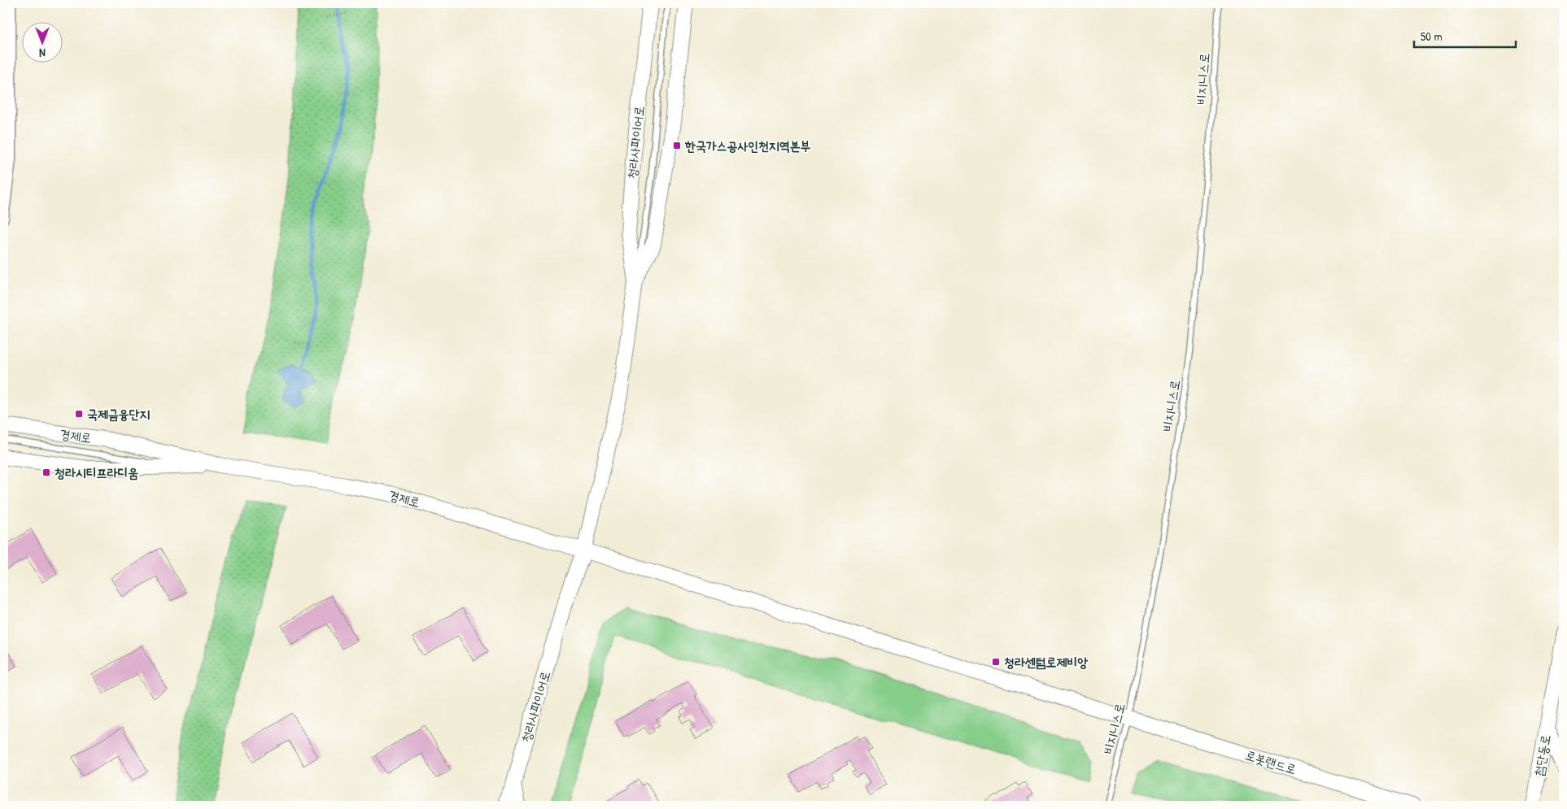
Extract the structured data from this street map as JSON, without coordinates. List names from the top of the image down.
{
  "streets": {
    "main road": [
      "청라사파이어로",
      "경제로",
      "첨단동로",
      "로봇랜드로"
    ],
    "lane": ["비지니스로"]
  },
  "crossings": [
    ["비지니스로", "경제로"],
    ["비지니스로", "로봇랜드로"],
    ["청라사파이어로", "경제로"],
    ["경제로", "로봇랜드로"]
  ],
  "places": {
    "transit": [
      "한국가스공사인천지역본부",
      "국제금융단지",
      "청라시티프라디움",
      "청라센텀로제비앙"
    ]
  },
  "scale_bar": "50 m",
  "north": "bottom"
}
